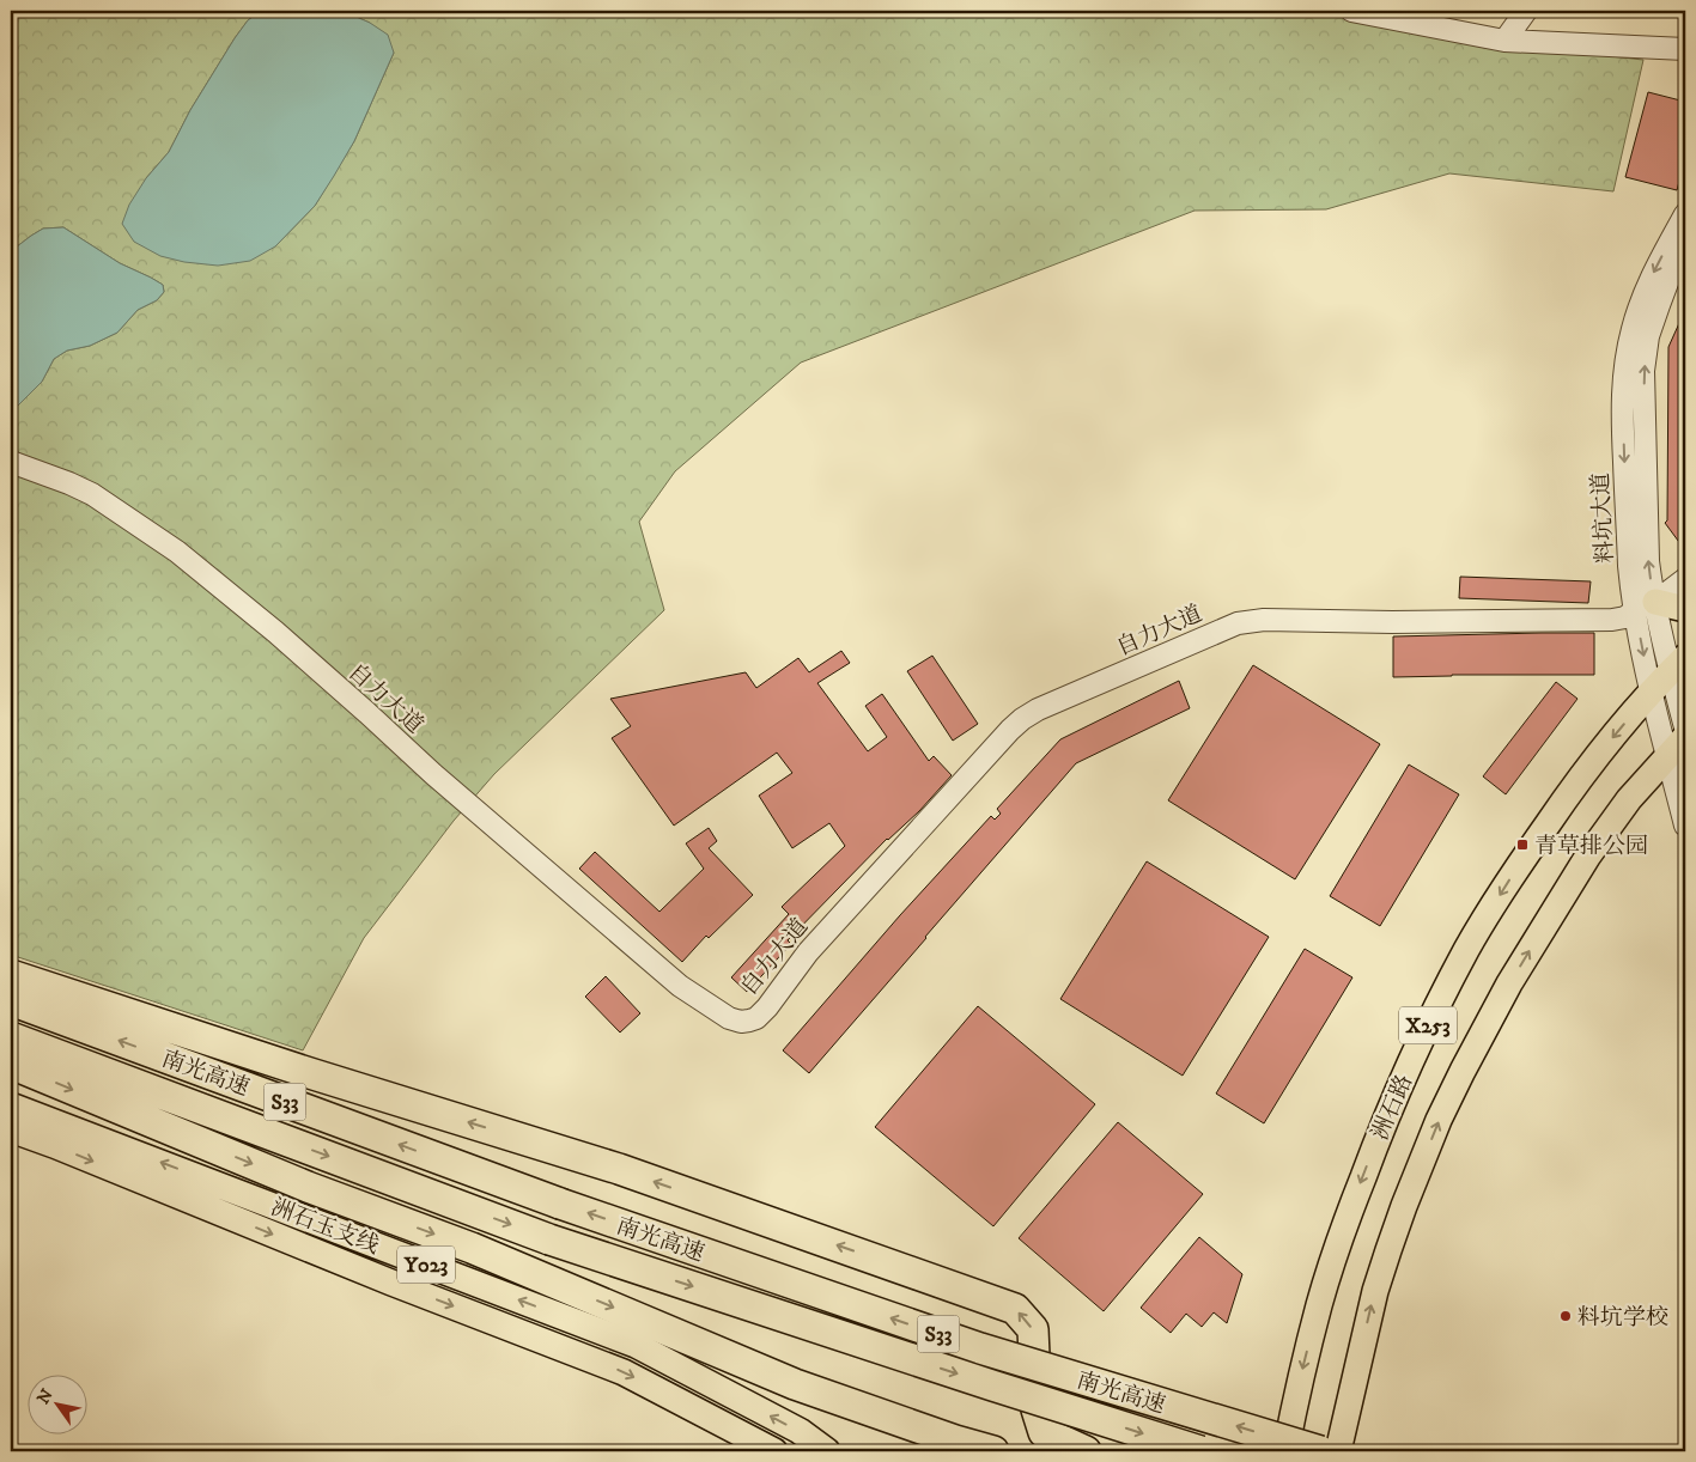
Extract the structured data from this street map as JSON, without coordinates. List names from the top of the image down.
{
  "streets": {
    "highway": ["南光高速", "S33"],
    "main road": [
      "X253",
      "洲石路",
      "洲石玉支线",
      "Y023"
    ],
    "street": ["料坑大道", "自力大道"]
  },
  "crossings": [
    ["料坑大道", "自力大道"],
    ["料坑大道", "X253"],
    ["料坑大道", "洲石路"]
  ],
  "places": {
    "transit": ["青草排公园"],
    "other": ["料坑学校"]
  },
  "north": "top left"
}
